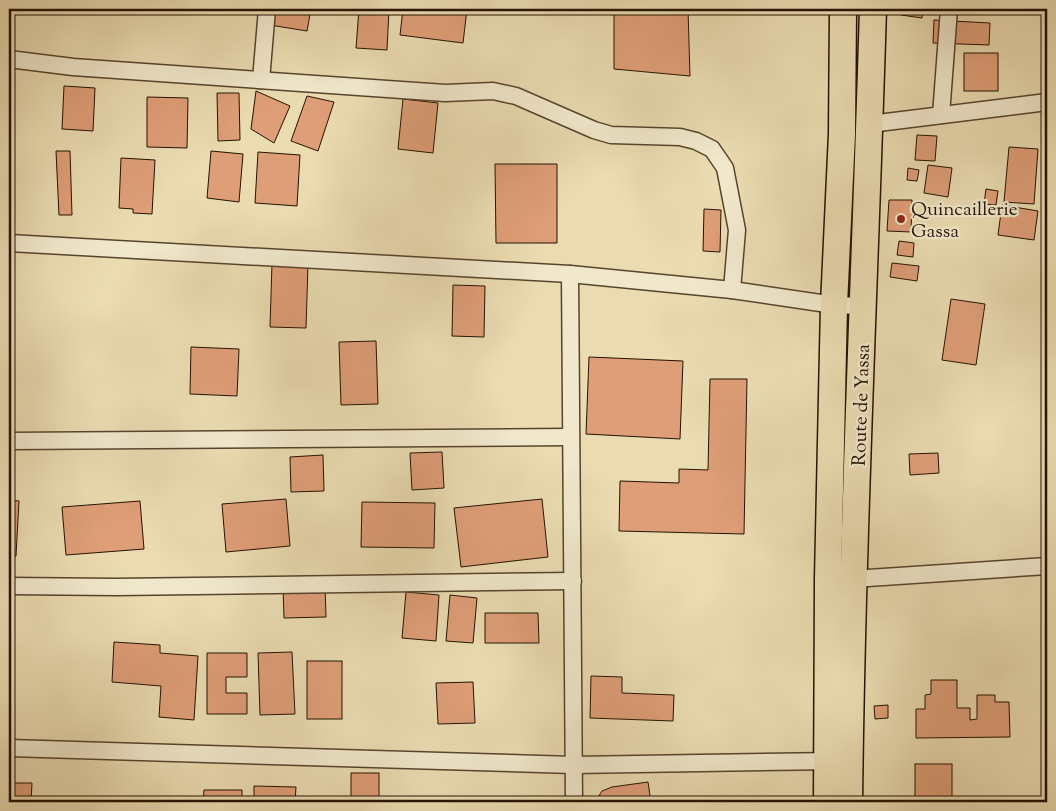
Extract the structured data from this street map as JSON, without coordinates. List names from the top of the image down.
{
  "streets": {
    "main road": ["Route de Yassa"]
  },
  "places": ["Quincaillerie Gassa"]
}
